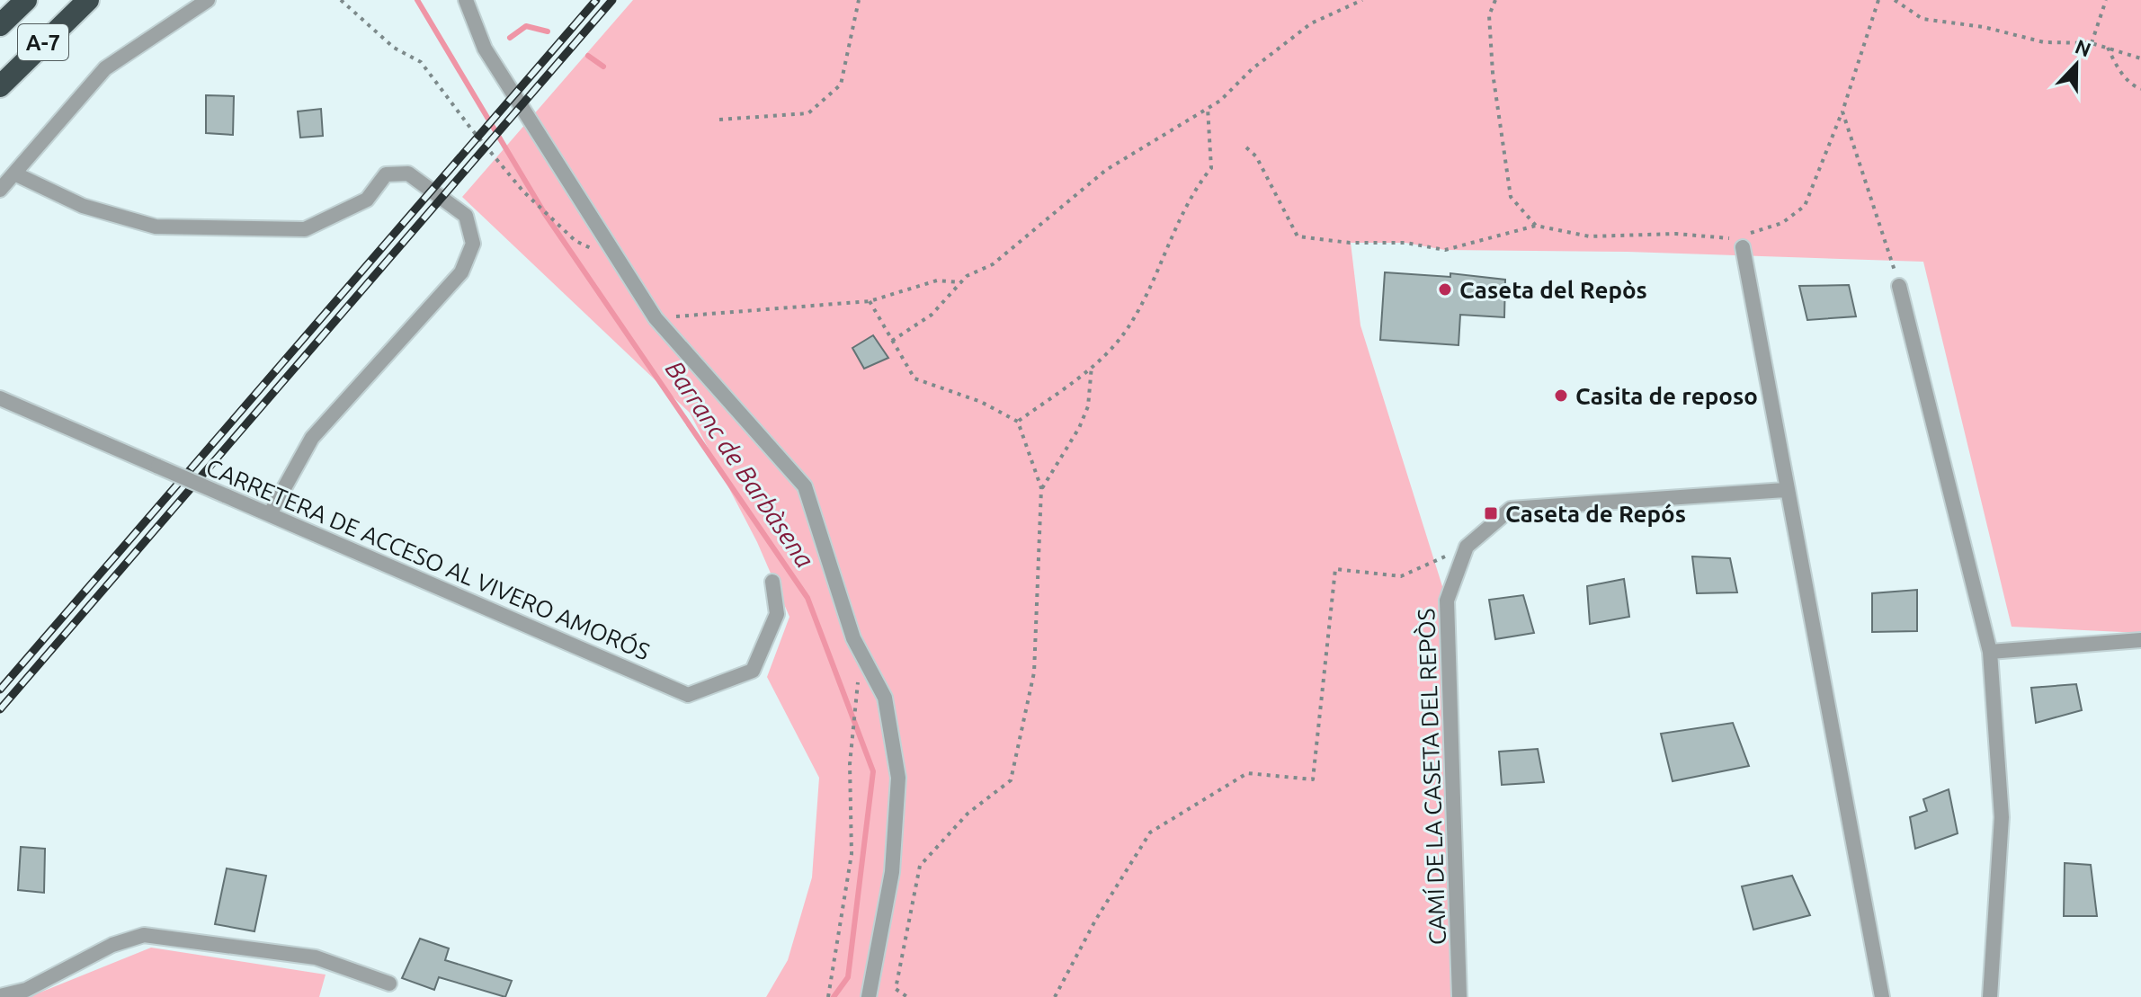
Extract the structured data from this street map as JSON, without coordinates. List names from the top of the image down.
{
  "streets": {
    "highway": ["A-7"],
    "street": ["CARRETERA DE ACCESO AL VIVERO AMORÓS", "CAMÍ DE LA CASETA DEL REPÒS"]
  },
  "water": ["Barranc de Barbàsena"],
  "places": {
    "other": ["Caseta del Repòs", "Casita de reposo"],
    "transit": ["Caseta de Repós"]
  },
  "north": "top"
}
